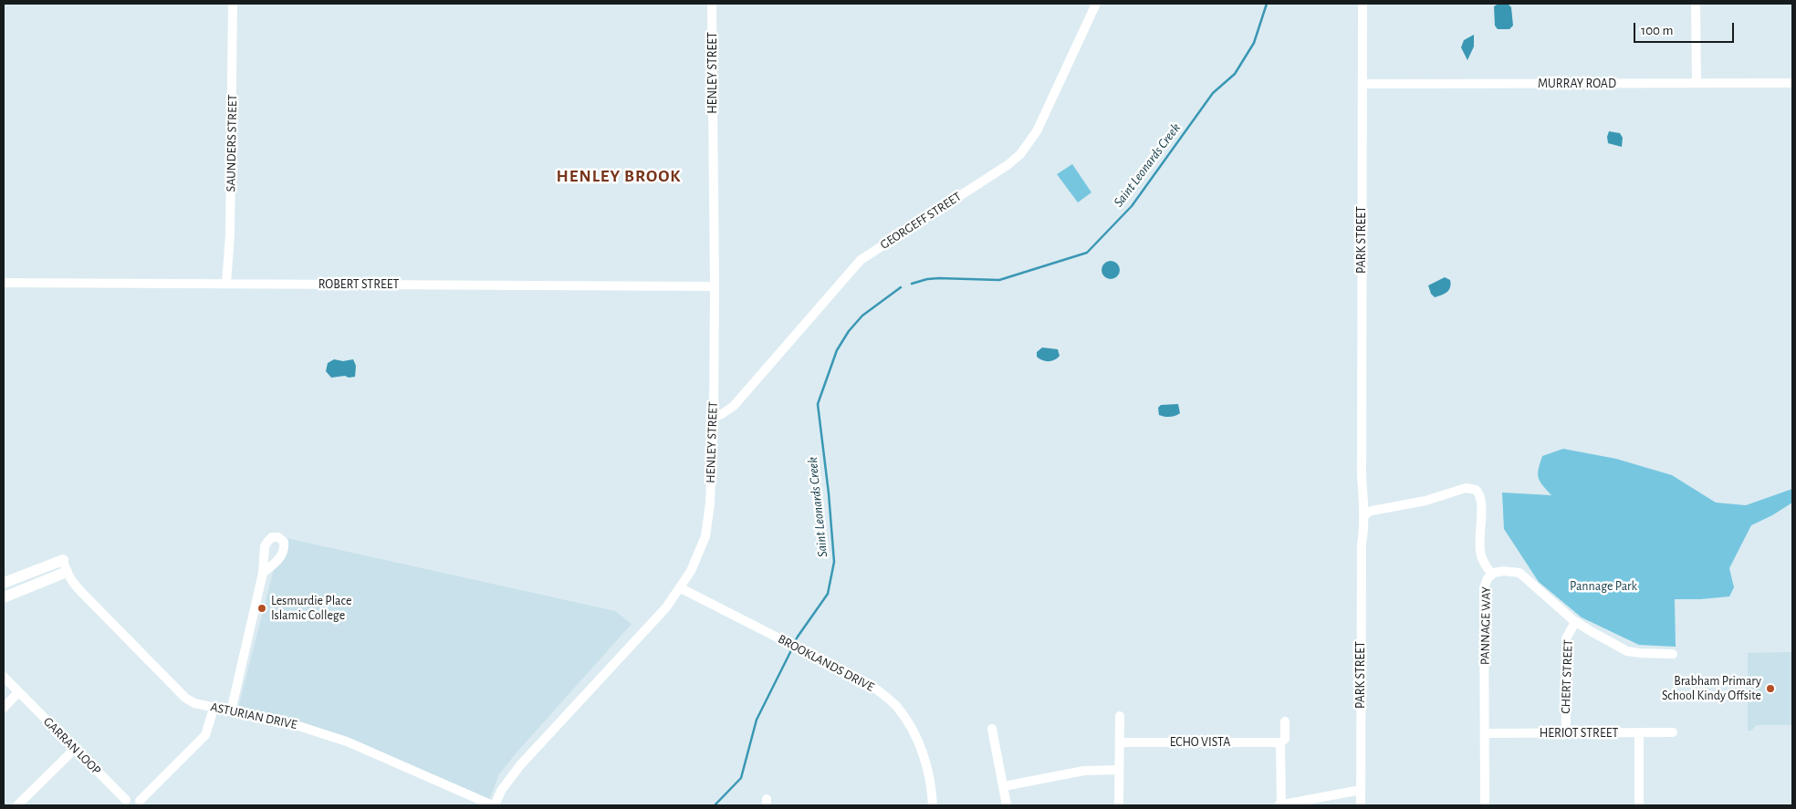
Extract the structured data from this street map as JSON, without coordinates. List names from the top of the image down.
{
  "streets": {
    "street": [
      "HENLEY STREET",
      "MURRAY ROAD",
      "SAUNDERS STREET",
      "GEORGEFF STREET",
      "PARK STREET",
      "ROBERT STREET",
      "PANNAGE WAY",
      "BROOKLANDS DRIVE",
      "CHERT STREET",
      "ASTURIAN DRIVE",
      "HERIOT STREET",
      "ECHO VISTA",
      "GARRAN LOOP"
    ]
  },
  "crossings": [
    ["HENLEY STREET", "GEORGEFF STREET"],
    ["HENLEY STREET", "ROBERT STREET"],
    ["HENLEY STREET", "BROOKLANDS DRIVE"],
    ["HENLEY STREET", "ASTURIAN DRIVE"],
    ["MURRAY ROAD", "PARK STREET"],
    ["SAUNDERS STREET", "ROBERT STREET"],
    ["PANNAGE WAY", "CHERT STREET"],
    ["PANNAGE WAY", "HERIOT STREET"],
    ["CHERT STREET", "HERIOT STREET"]
  ],
  "districts": ["HENLEY BROOK"],
  "water": ["Saint Leonards Creek"],
  "parks": ["Pannage Park"],
  "places": ["Lesmurdie Place Islamic College", "Brabham Primary School Kindy Offsite"],
  "scale_bar": "100 m"
}
